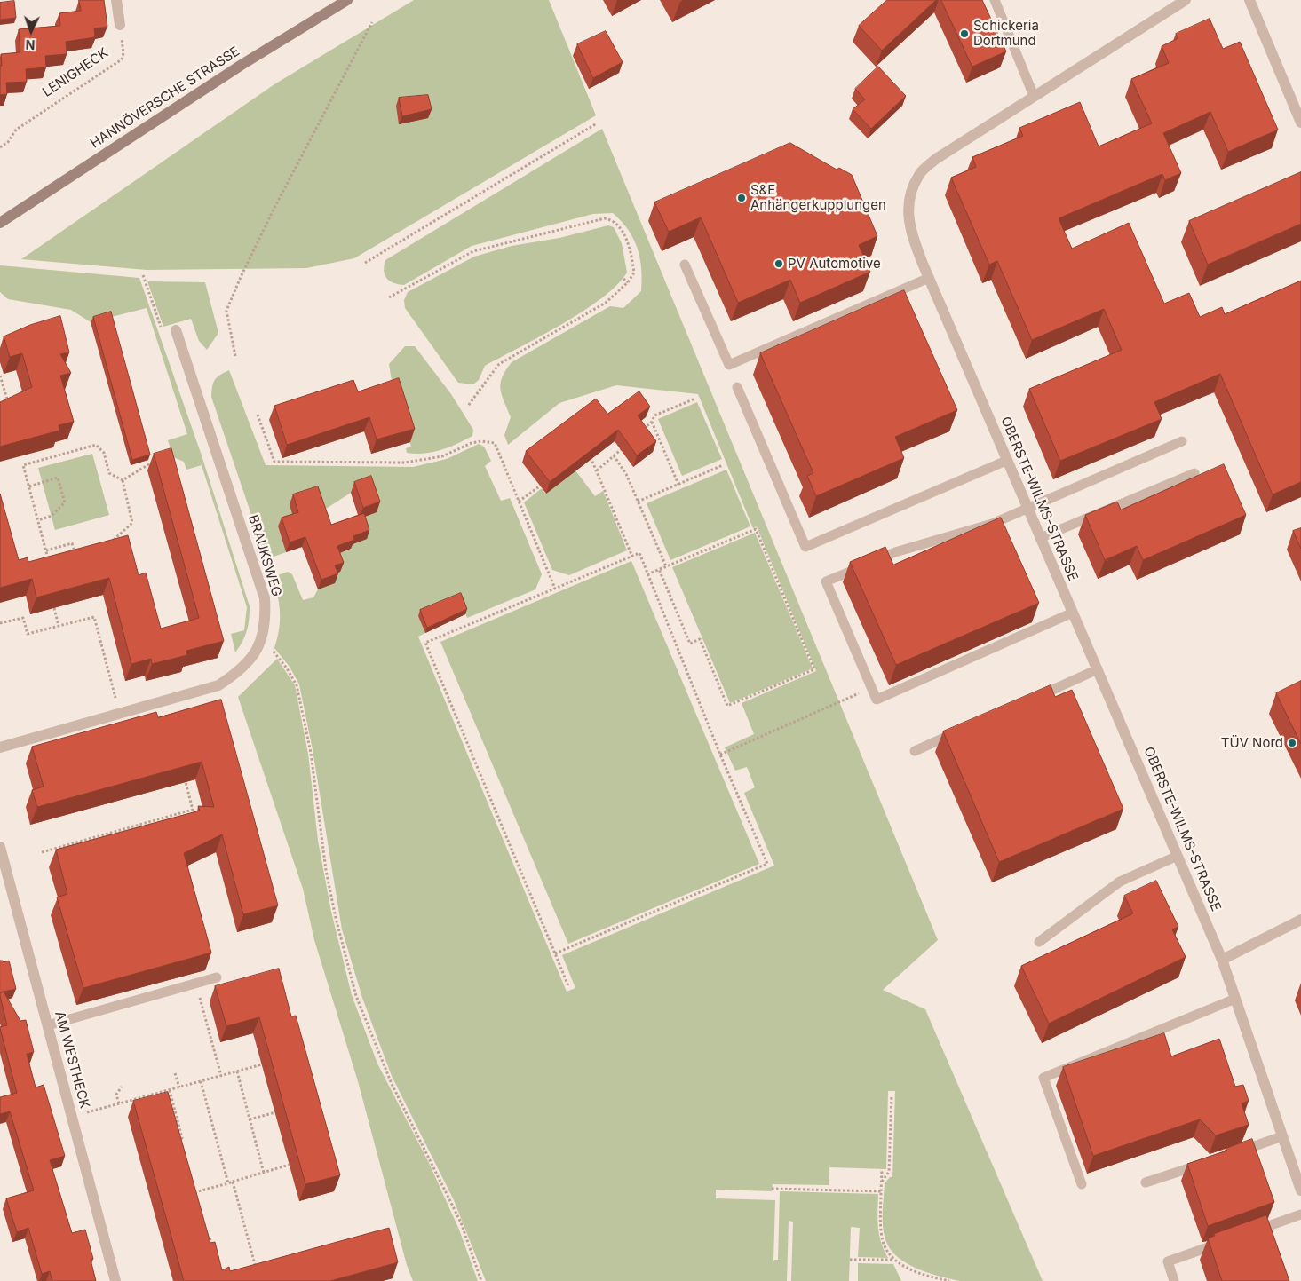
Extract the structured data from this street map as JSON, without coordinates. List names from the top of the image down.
{
  "streets": {
    "main road": ["HANNÖVERSCHE STRASSE"],
    "street": ["OBERSTE-WILMS-STRASSE", "BRAUKSWEG", "AM WESTHECK"],
    "path": ["LENIGHECK"]
  },
  "places": [
    "Schickeria Dortmund",
    "S&E Anhängerkupplungen",
    "PV Automotive",
    "TÜV Nord"
  ],
  "north": "bottom"
}
